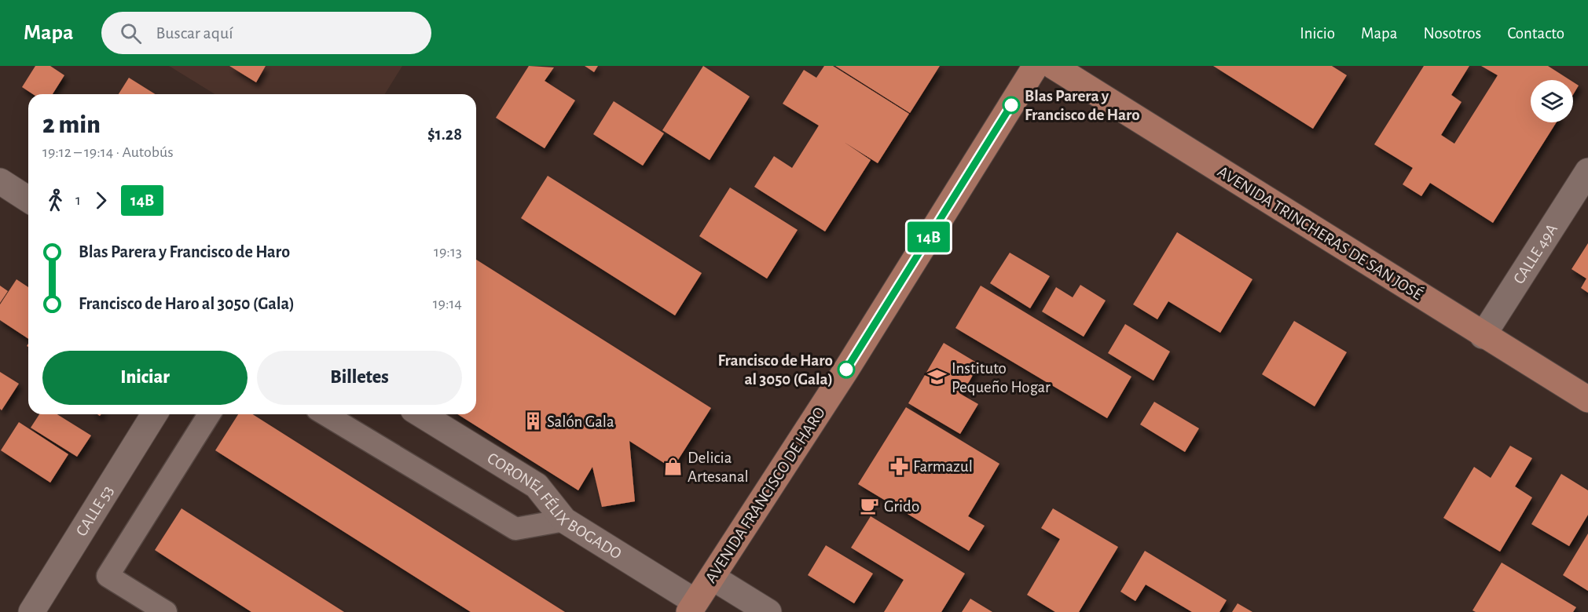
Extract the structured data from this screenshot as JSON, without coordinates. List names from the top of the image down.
{
  "streets": {
    "main road": ["AVENIDA TRINCHERAS DE SAN JOSÉ", "AVENIDA FRANCISCO DE HARO"],
    "street": ["CALLE 49A", "CORONEL FÉLIX BOGADO", "CALLE 53"]
  },
  "crossings": [
    ["AVENIDA TRINCHERAS DE SAN JOSÉ", "CALLE 49A"],
    ["AVENIDA FRANCISCO DE HARO", "CORONEL FÉLIX BOGADO"]
  ],
  "places": {
    "other": ["Blas Parera y Francisco de Haro", "Francisco de Haro al 3050 (Gala)"],
    "school or university": ["Instituto Pequeño Hogar"],
    "building": ["Salón Gala"],
    "pharmacy": ["Farmazul"],
    "shop": ["Delicia Artesanal"],
    "cafe": ["Grido"]
  },
  "lines": ["bus line 14B"],
  "page": {
    "header": "Mapa",
    "search": "Buscar aquí",
    "nav": [
      "Inicio",
      "Mapa",
      "Nosotros",
      "Contacto"
    ],
    "on_map": "14B",
    "heading": ["2 min", "19:12 – 19:14 · Autobús", "$1.28"],
    "legs": ["1", "14B"],
    "list": [
      {
        "name": "Blas Parera y Francisco de Haro",
        "value": "19:13"
      },
      {
        "name": "Francisco de Haro al 3050 (Gala)",
        "value": "19:14"
      }
    ],
    "buttons": ["Iniciar", "Billetes"]
  }
}
